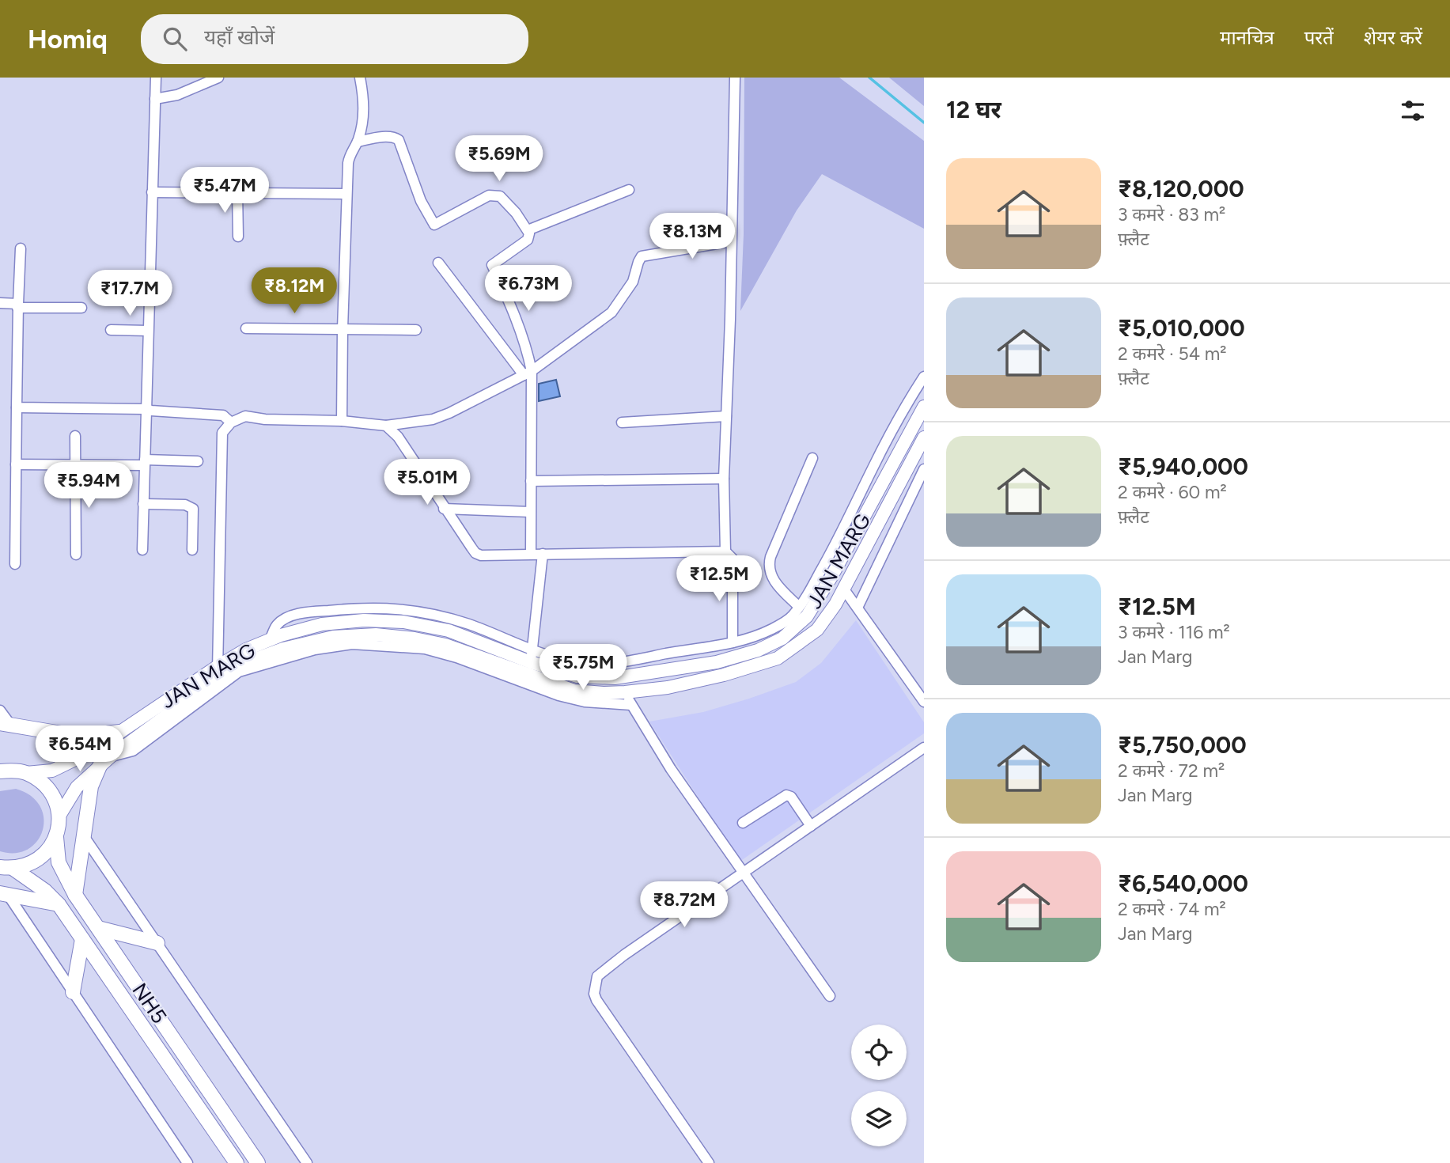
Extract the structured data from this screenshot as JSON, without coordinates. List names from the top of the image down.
{
  "streets": {
    "highway": ["NH5"],
    "main road": ["JAN MARG"]
  },
  "crossings": [
    ["JAN MARG", "NH5"]
  ],
  "page": {
    "header": "Homiq",
    "search": "यहाँ खोजें",
    "nav": ["मानचित्र", "परतें", "शेयर करें"],
    "heading": "12 घर",
    "price": [
      "₹5.69M",
      "₹5.47M",
      "₹8.13M",
      "₹6.73M",
      "₹8.12M",
      "₹17.7M",
      "₹5.01M",
      "₹5.94M",
      "₹12.5M",
      "₹5.75M",
      "₹6.54M",
      "₹8.72M"
    ],
    "list": [
      {
        "name": "₹8,120,000",
        "note": "3 कमरे · 83 m² · फ़्लैट"
      },
      {
        "name": "₹5,010,000",
        "note": "2 कमरे · 54 m² · फ़्लैट"
      },
      {
        "name": "₹5,940,000",
        "note": "2 कमरे · 60 m² · फ़्लैट"
      },
      {
        "name": "₹12.5M",
        "note": "3 कमरे · 116 m² · Jan Marg"
      },
      {
        "name": "₹5,750,000",
        "note": "2 कमरे · 72 m² · Jan Marg"
      },
      {
        "name": "₹6,540,000",
        "note": "2 कमरे · 74 m² · Jan Marg"
      }
    ]
  }
}
